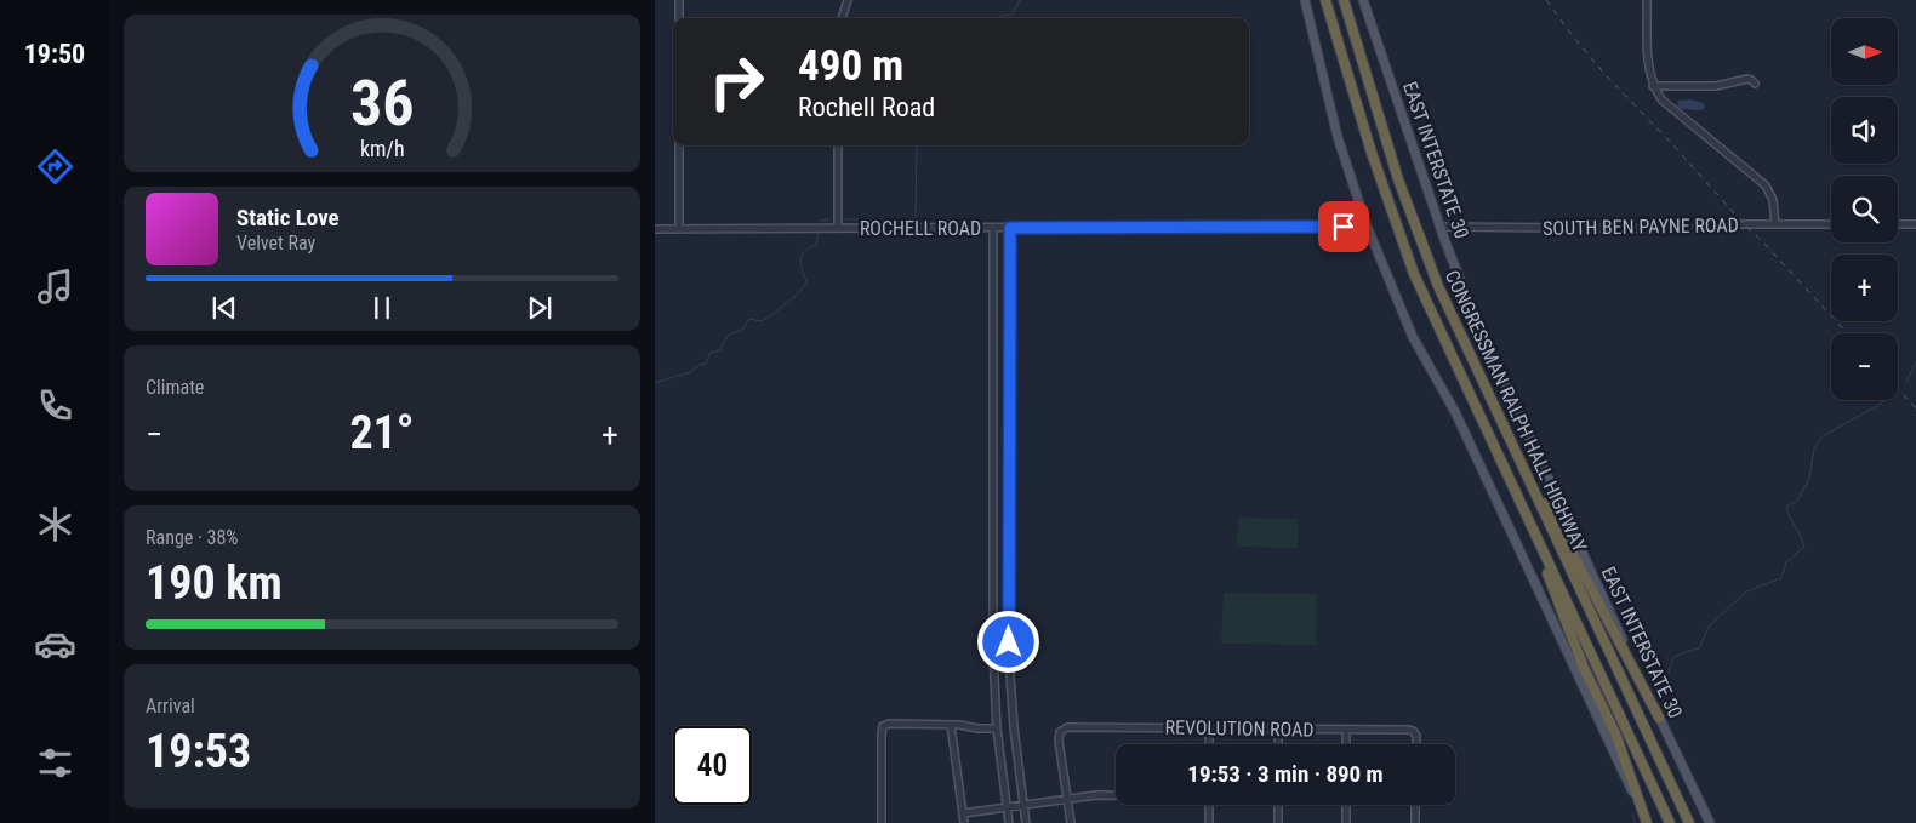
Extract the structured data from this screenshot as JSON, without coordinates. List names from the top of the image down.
{
  "streets": {
    "highway": ["CONGRESSMAN RALPH HALL HIGHWAY"],
    "main road": ["EAST INTERSTATE 30"],
    "street": ["SOUTH BEN PAYNE ROAD", "ROCHELL ROAD", "REVOLUTION ROAD"]
  },
  "crossings": [
    ["EAST INTERSTATE 30", "SOUTH BEN PAYNE ROAD"]
  ],
  "north": "right",
  "page": {
    "tabs": "19:50",
    "map_buttons": ["+", "−"],
    "turn": ["490 m", "Rochell Road"],
    "song": ["Static Love", "Velvet Ray"],
    "tile": [
      "Climate",
      ["Range · 38%", "190 km"],
      ["Arrival", "19:53"]
    ],
    "heat": ["−", "21°", "+"],
    "limit": "40",
    "trip": "19:53 · 3 min · 890 m",
    "gauge": ["36", "km/h"]
  }
}
